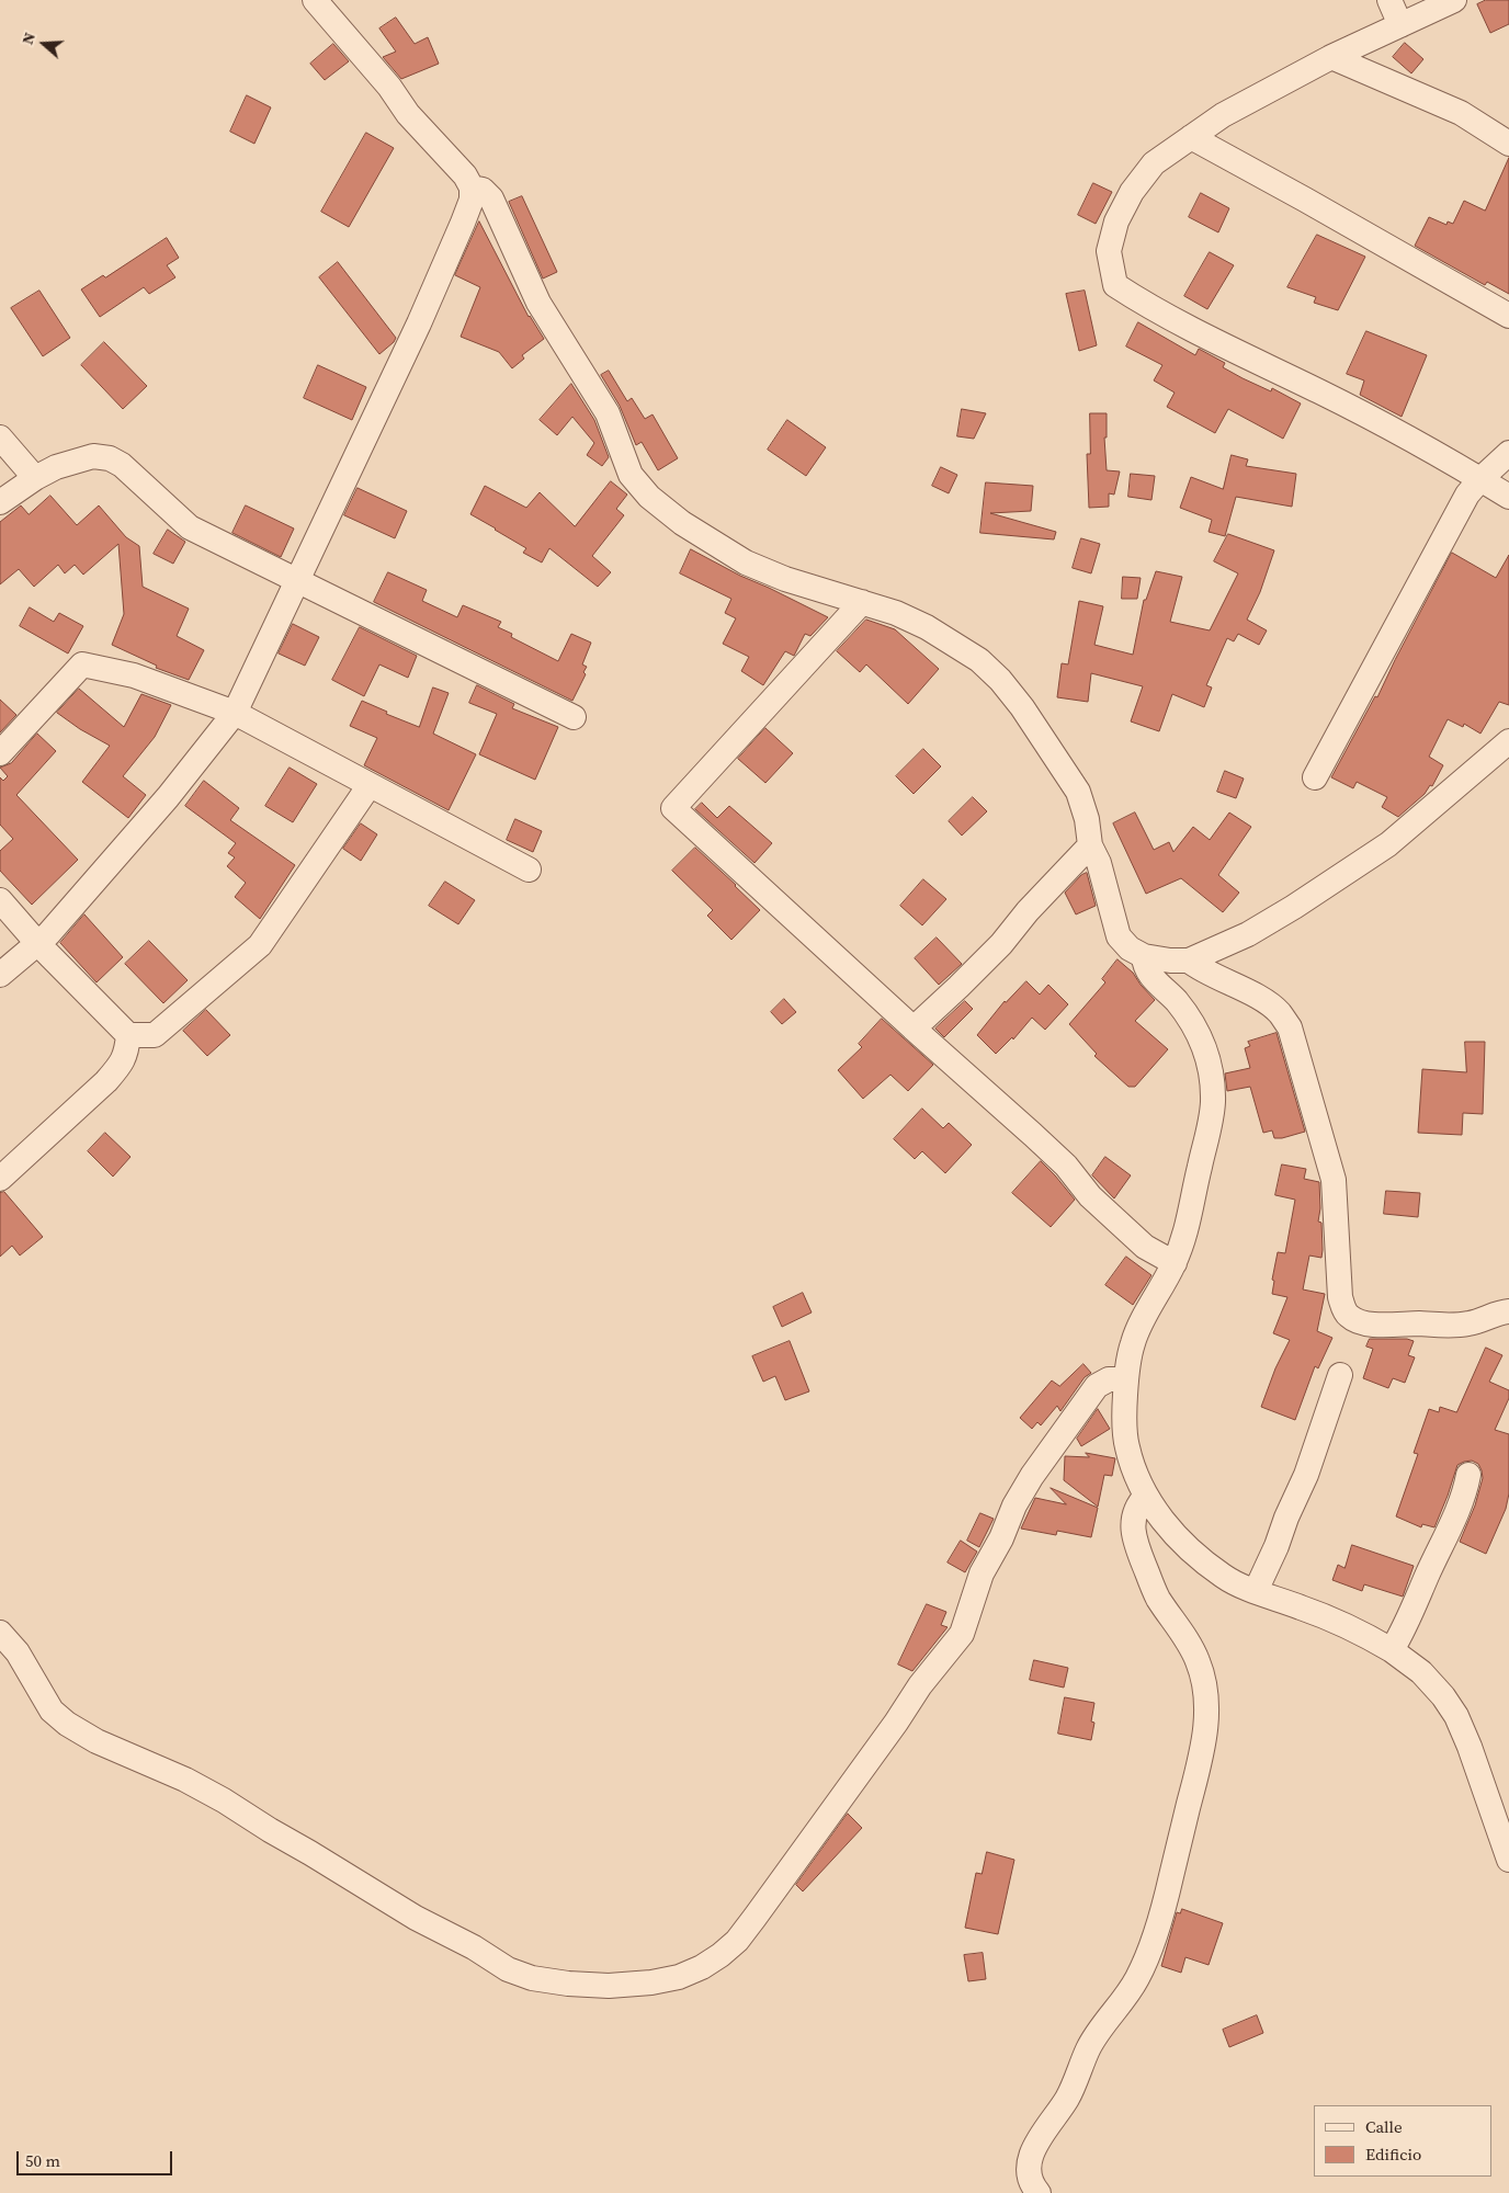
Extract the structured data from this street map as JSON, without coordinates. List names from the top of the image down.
{
  "legend": ["Calle", "Edificio"],
  "scale_bar": "50 m",
  "north": "left"
}
